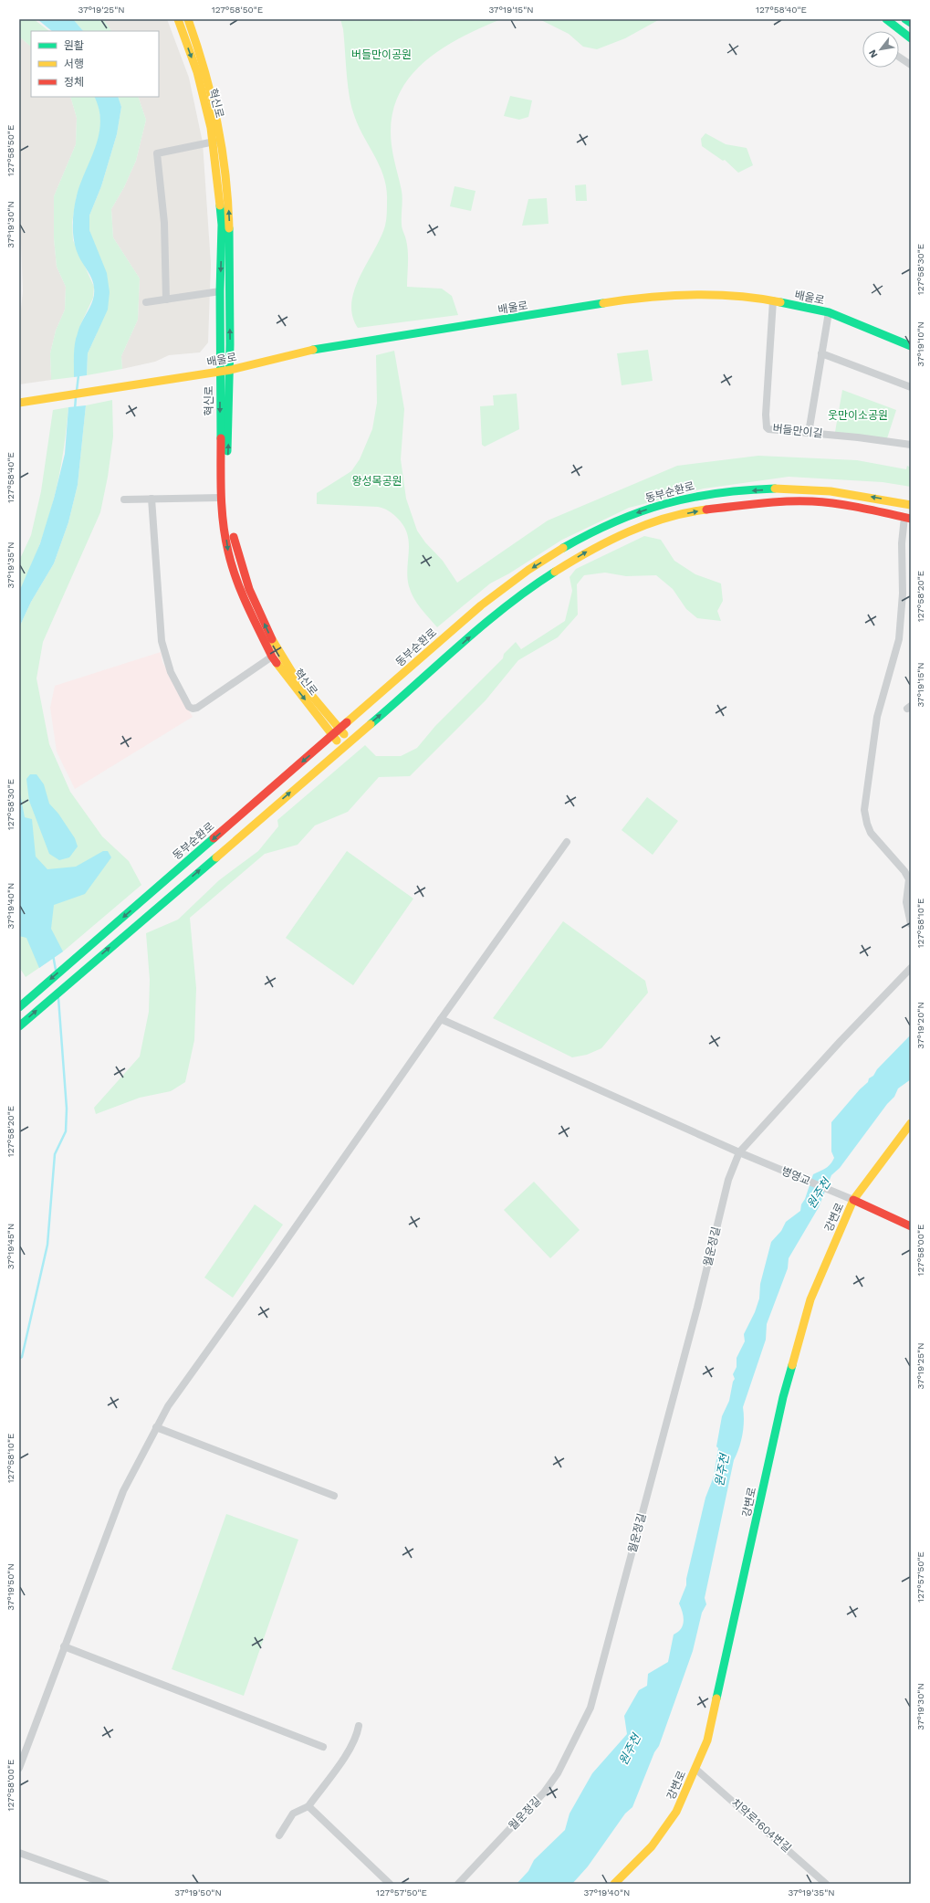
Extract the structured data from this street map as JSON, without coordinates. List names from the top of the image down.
{
  "streets": {
    "main road": [
      "혁신로",
      "배울로",
      "동부순환로",
      "강변로"
    ],
    "street": [
      "버들만이길",
      "병영교",
      "월운정길",
      "치악로1604번길"
    ]
  },
  "crossings": [
    ["혁신로", "배울로"],
    ["혁신로", "동부순환로"],
    ["배울로", "버들만이길"],
    ["병영교", "강변로"],
    ["병영교", "월운정길"],
    ["강변로", "치악로1604번길"]
  ],
  "water": ["원주천"],
  "parks": ["버들만이공원", "웃만이소공원", "왕성목공원"],
  "legend": ["원활", "서행", "정체"],
  "north": "bottom left",
  "coordinates": [
    "37°19'25\"N",
    "127°58'50\"E",
    "37°19'15\"N",
    "127°58'40\"E",
    "37°19'30\"N",
    "127°58'30\"E",
    "37°19'10\"N",
    "37°19'35\"N",
    "127°58'20\"E",
    "37°19'40\"N",
    "127°58'10\"E",
    "37°19'20\"N",
    "37°19'45\"N",
    "127°58'00\"E",
    "127°57'50\"E",
    "37°19'50\"N"
  ]
}
